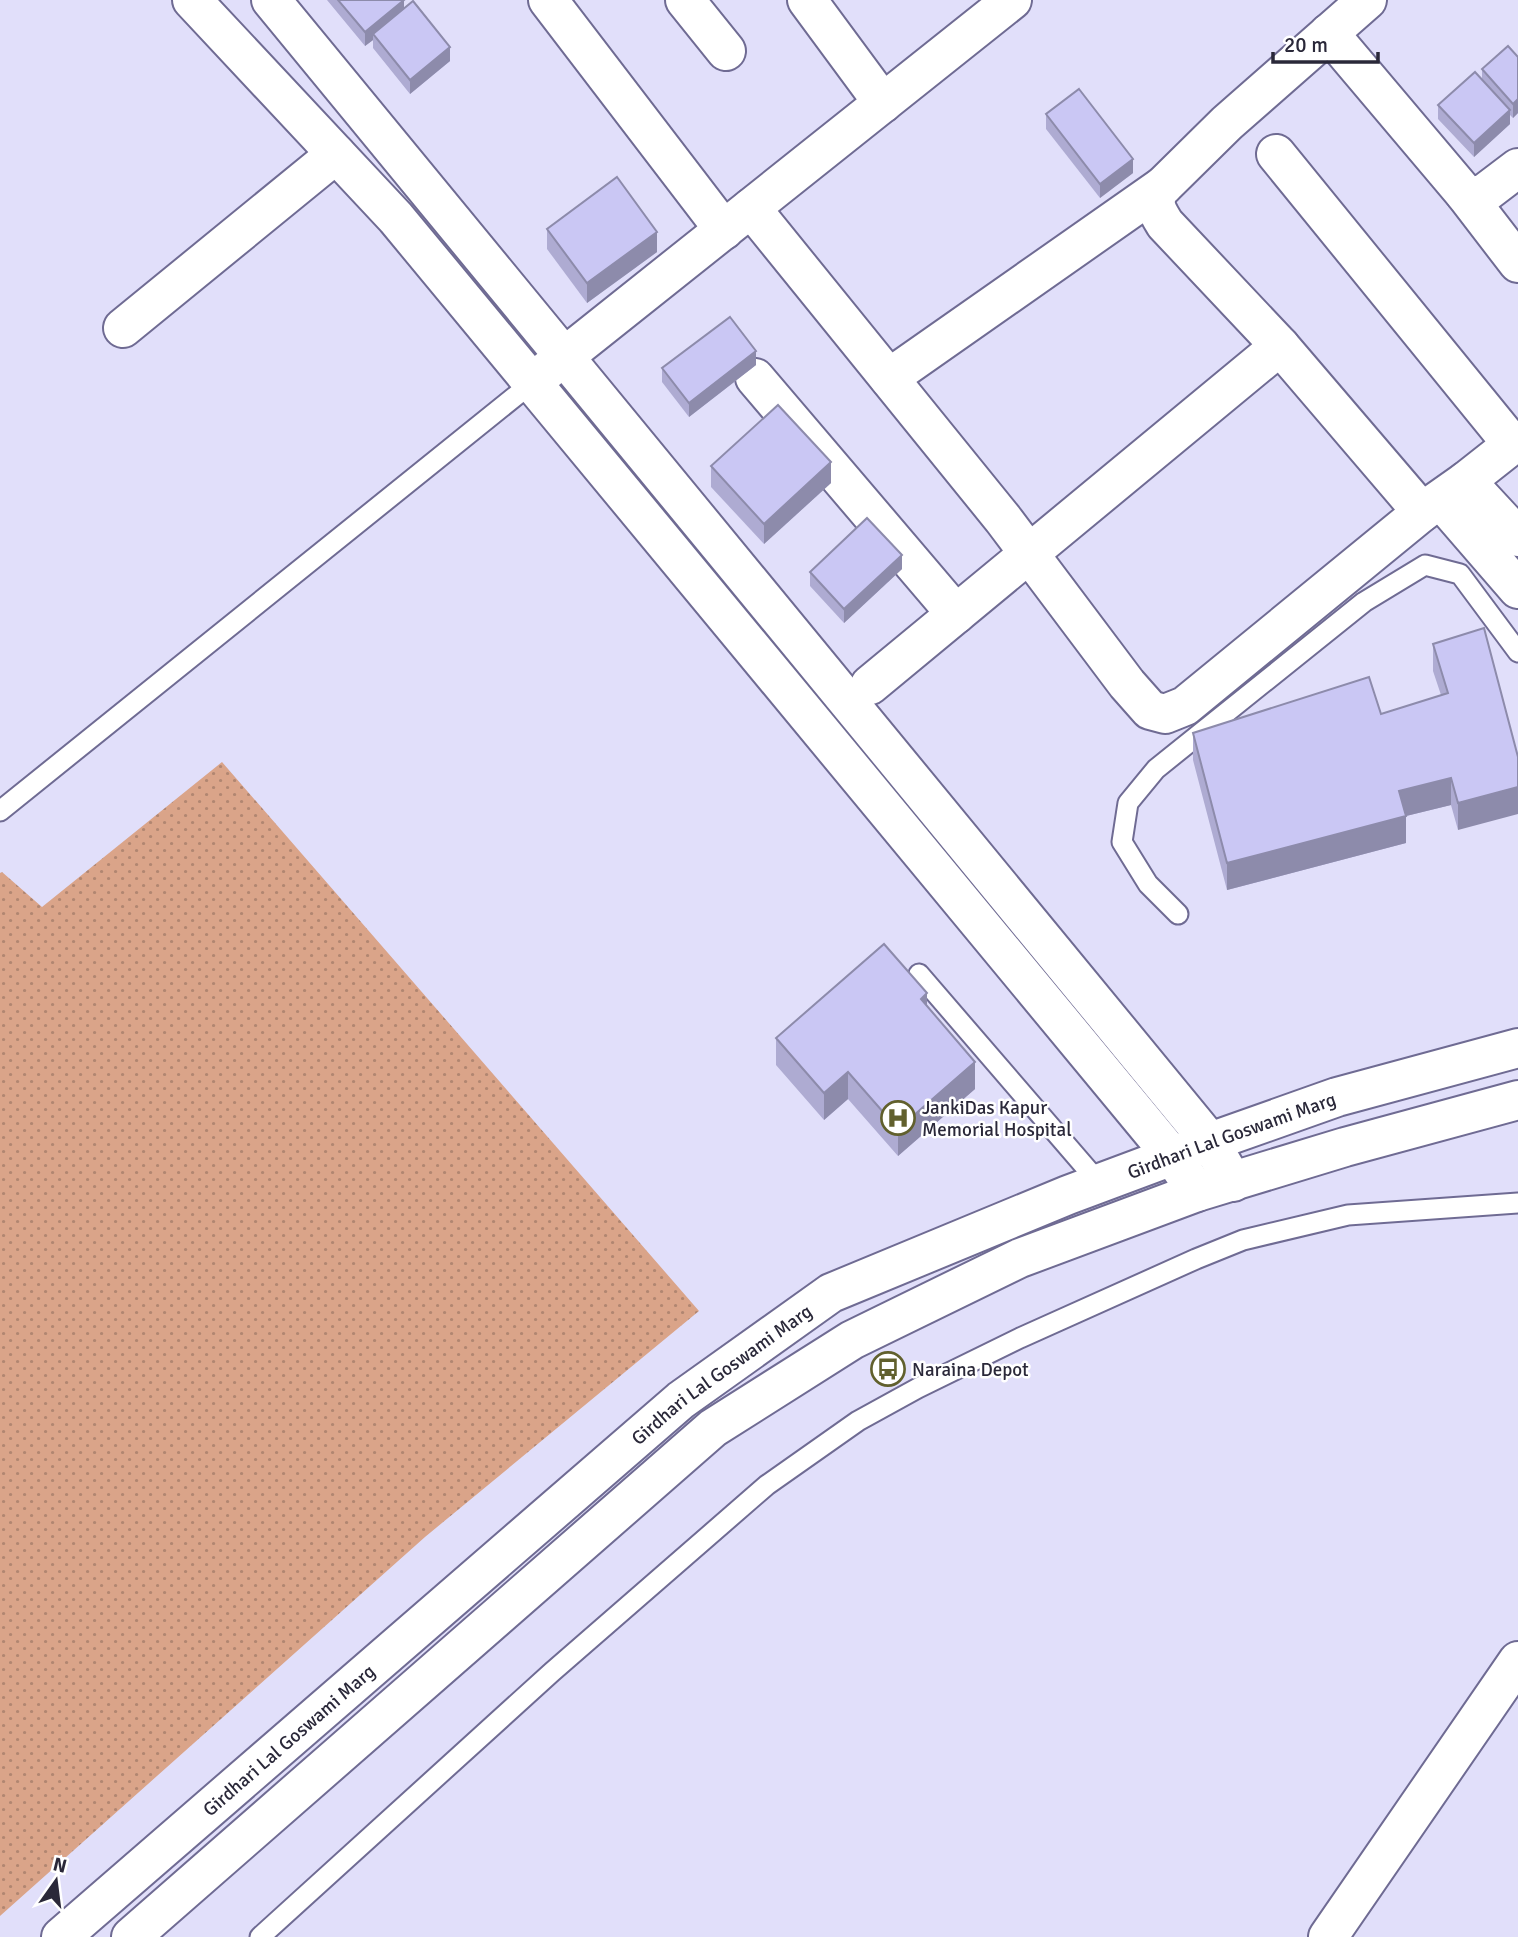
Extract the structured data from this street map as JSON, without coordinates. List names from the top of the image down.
{
  "streets": {
    "street": ["Girdhari Lal Goswami Marg"]
  },
  "places": {
    "hospital": ["JankiDas Kapur Memorial Hospital"],
    "bus stop": ["Naraina Depot"]
  },
  "scale_bar": "20 m",
  "north": "top"
}
